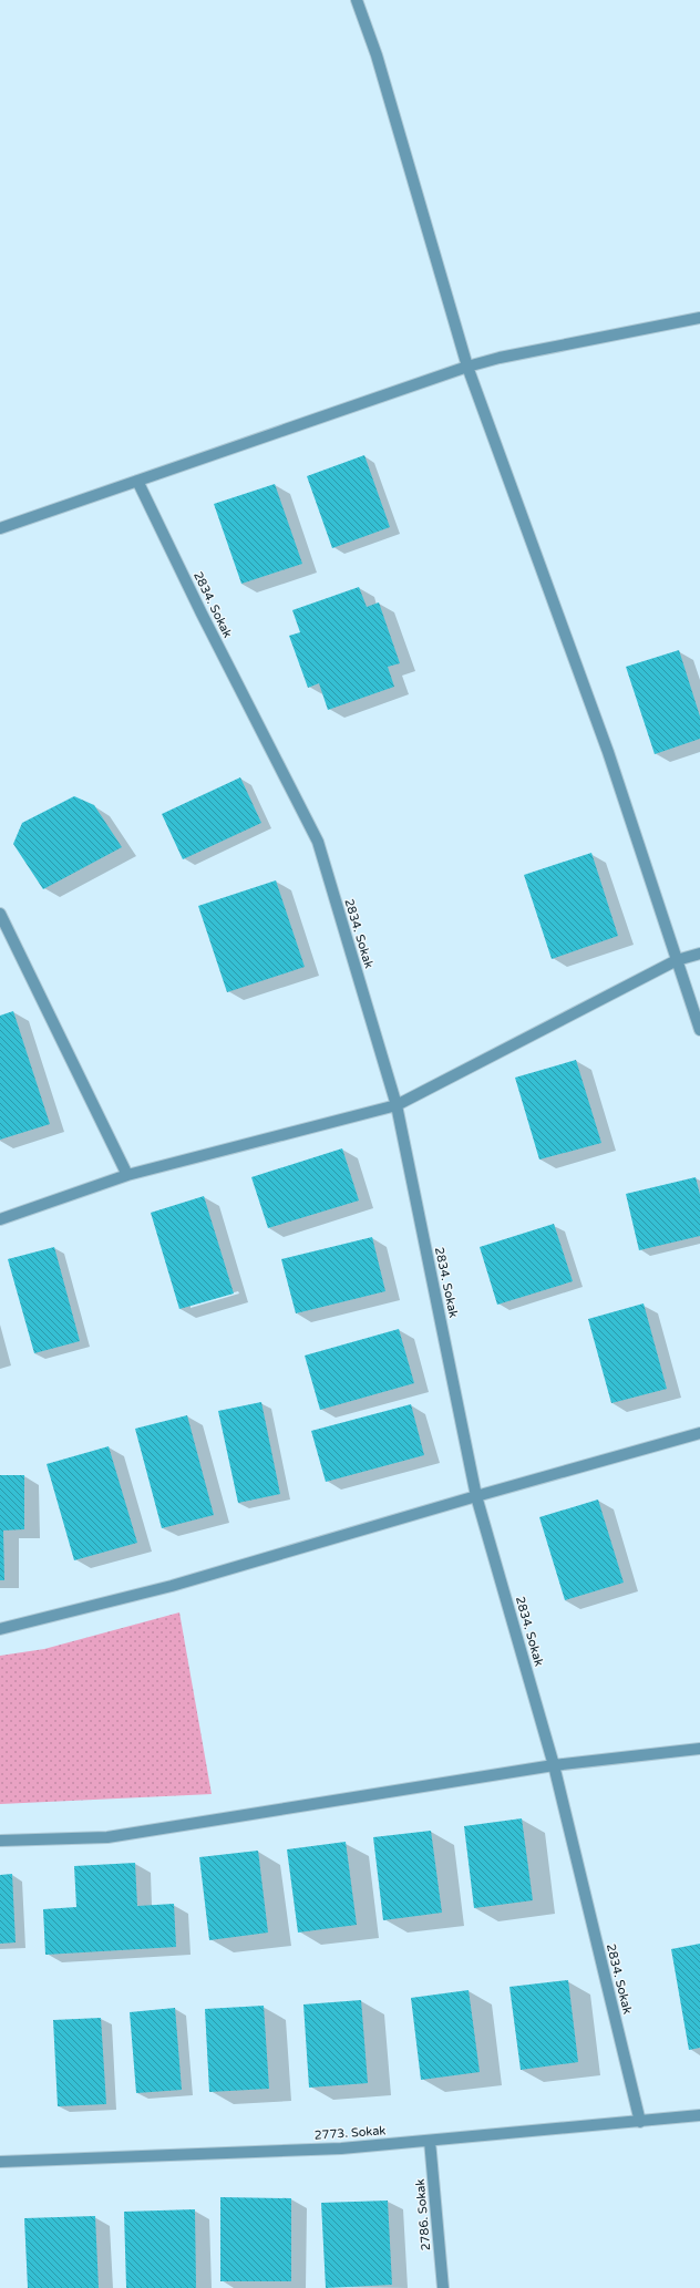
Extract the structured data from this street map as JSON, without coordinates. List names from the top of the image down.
{
  "streets": {
    "street": ["2834. Sokak", "2773. Sokak", "2786. Sokak"]
  },
  "crossings": [
    ["2834. Sokak", "2773. Sokak"],
    ["2773. Sokak", "2786. Sokak"]
  ]
}
